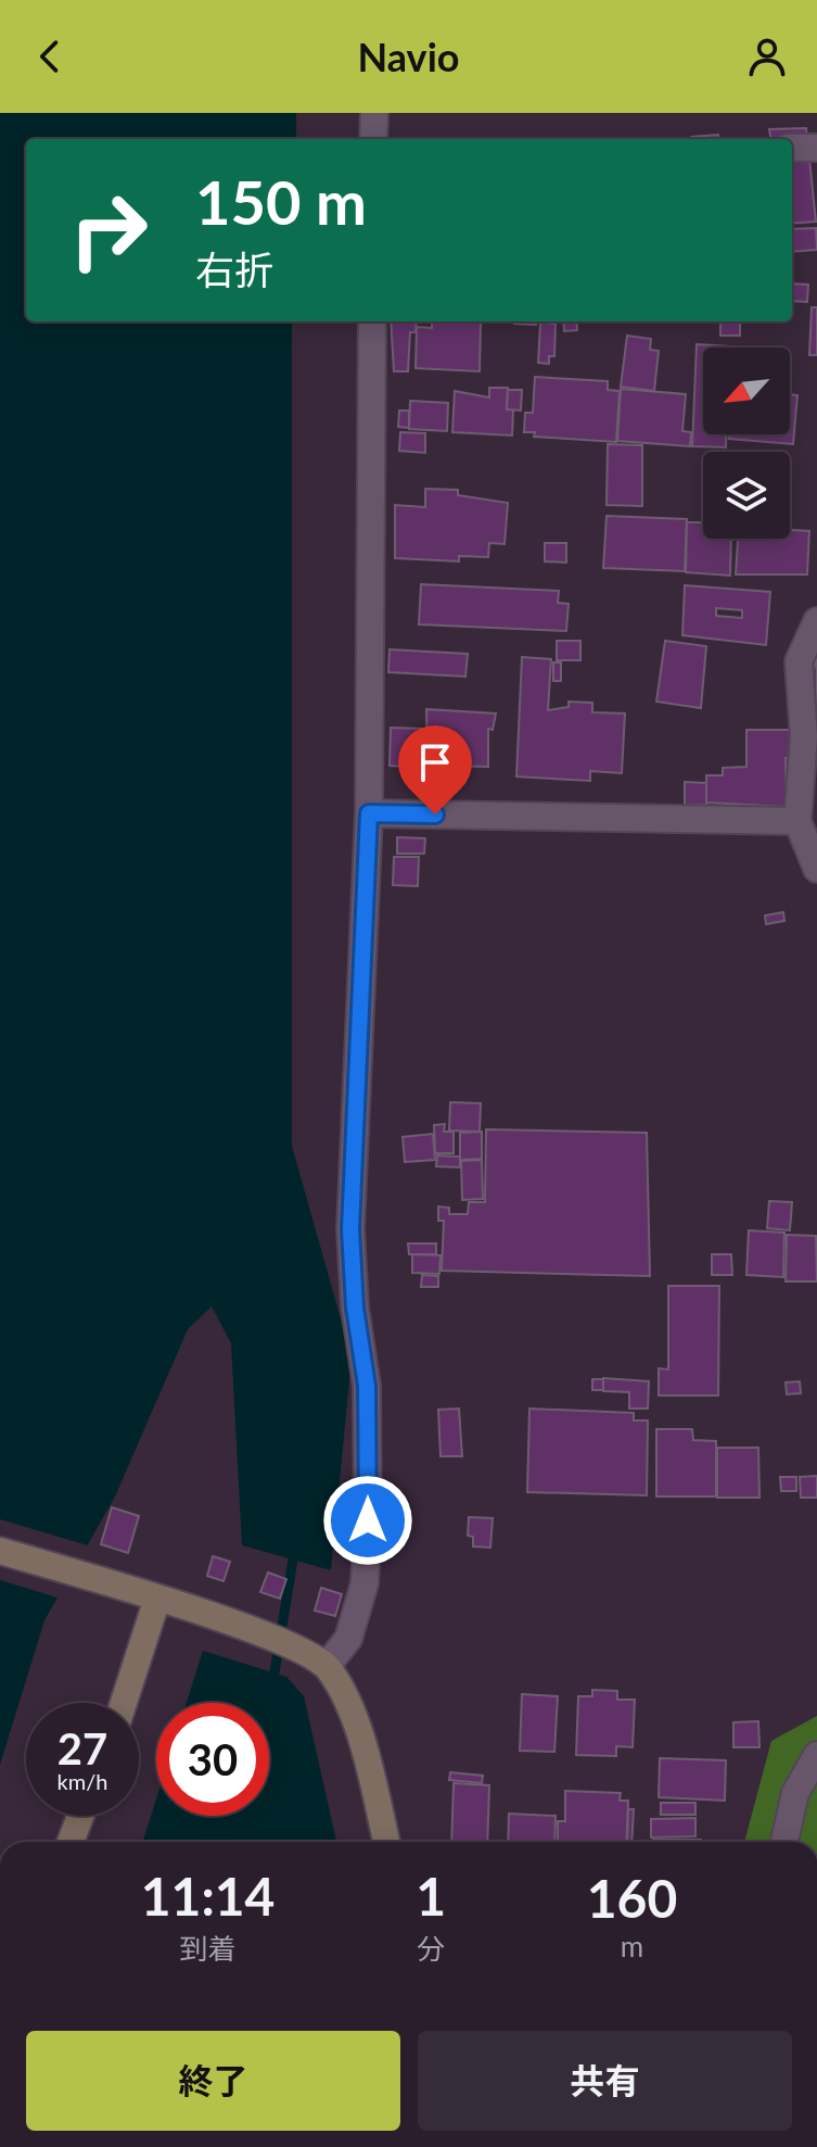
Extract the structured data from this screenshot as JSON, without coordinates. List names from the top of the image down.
{
  "north": "bottom left",
  "page": {
    "header": "Navio",
    "turn": ["150 m", "右折"],
    "speed": "27 km/h",
    "limit": "30",
    "eta": [
      "11:14",
      "到着",
      "1",
      "分",
      "160",
      "m"
    ],
    "buttons": ["終了", "共有"]
  }
}
